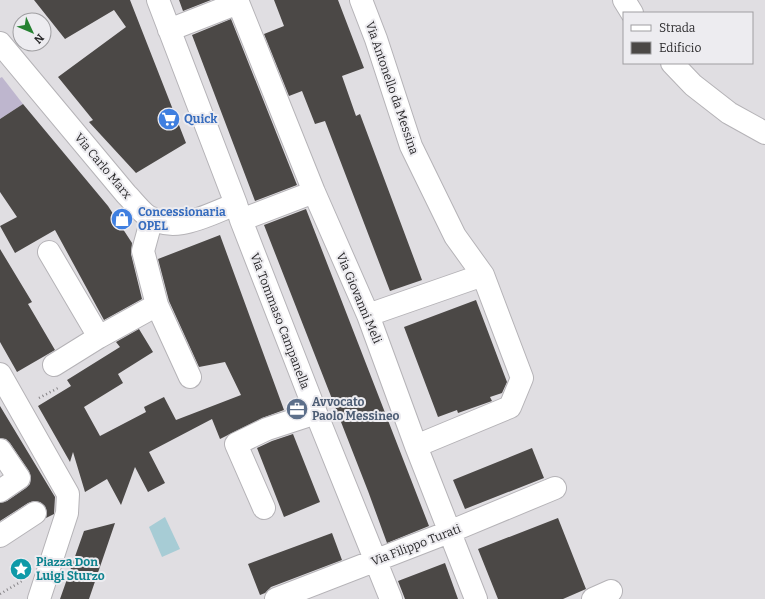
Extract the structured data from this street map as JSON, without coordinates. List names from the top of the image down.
{
  "streets": {
    "street": [
      "Via Antonello da Messina",
      "Via Carlo Marx",
      "Via Giovanni Meli",
      "Via Tommaso Campanella",
      "Via Filippo Turati"
    ]
  },
  "crossings": [
    ["Via Antonello da Messina", "Via Giovanni Meli"],
    ["Via Carlo Marx", "Via Giovanni Meli"],
    ["Via Carlo Marx", "Via Tommaso Campanella"],
    ["Via Giovanni Meli", "Via Filippo Turati"],
    ["Via Tommaso Campanella", "Via Filippo Turati"]
  ],
  "places": {
    "supermarket": ["Quick"],
    "shop": ["Concessionaria OPEL"],
    "office": ["Avvocato Paolo Messineo"],
    "place": ["Piazza Don Luigi Sturzo"]
  },
  "legend": ["Strada", "Edificio"],
  "north": "bottom right"
}
